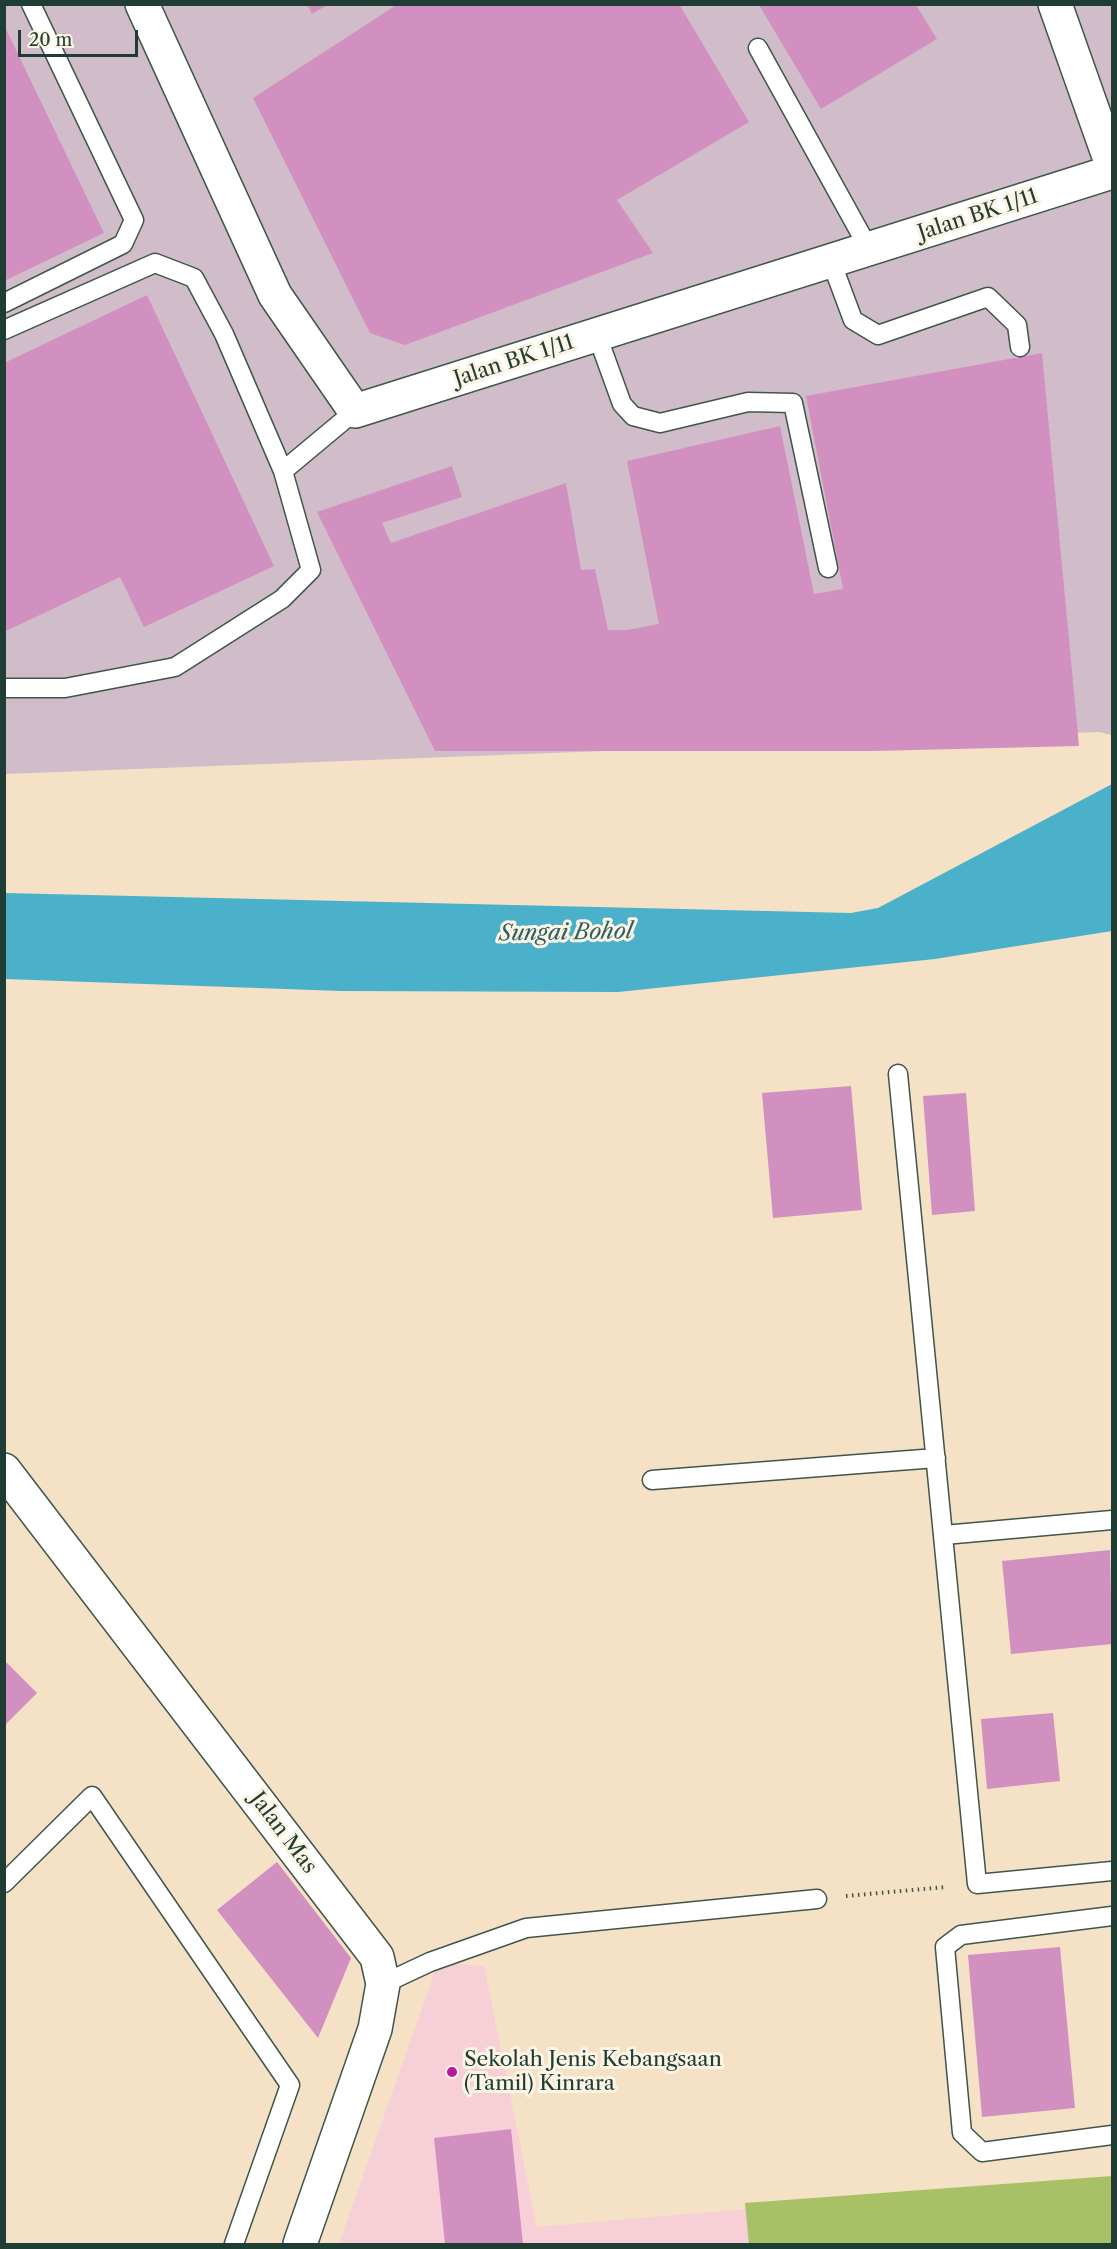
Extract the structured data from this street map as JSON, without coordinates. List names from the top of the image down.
{
  "streets": {
    "street": ["Jalan BK 1/11", "Jalan Mas"]
  },
  "water": ["Sungai Bohol"],
  "places": ["Sekolah Jenis Kebangsaan (Tamil) Kinrara"],
  "scale_bar": "20 m"
}
